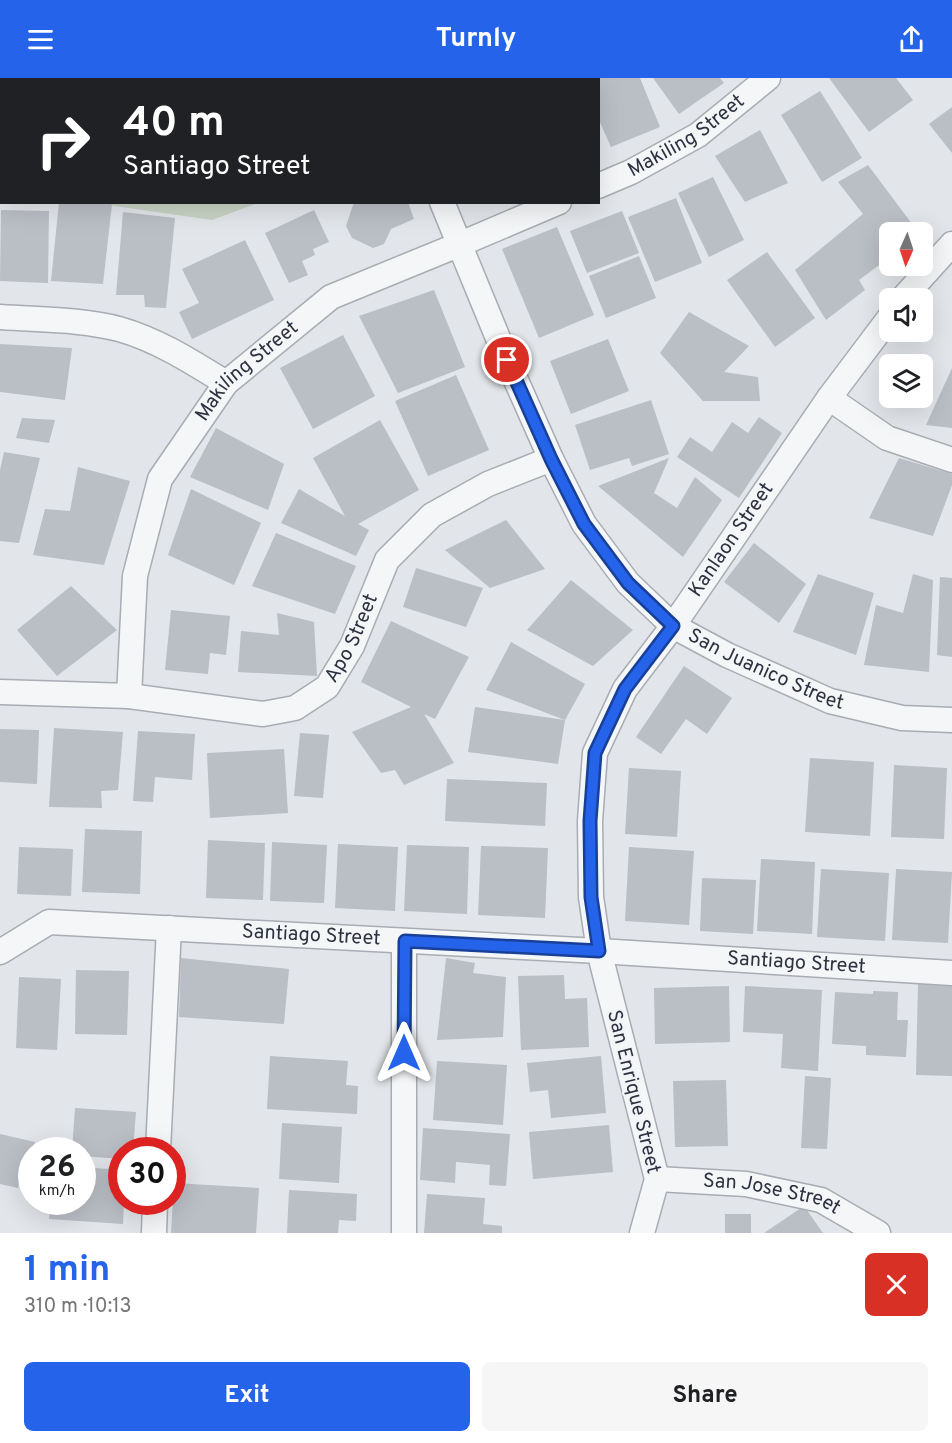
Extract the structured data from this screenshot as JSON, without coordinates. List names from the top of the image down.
{
  "streets": {
    "street": [
      "Makiling Street",
      "Kanlaon Street",
      "Apo Street",
      "San Juanico Street",
      "Santiago Street",
      "San Enrique Street",
      "San Jose Street"
    ]
  },
  "crossings": [
    ["Makiling Street", "Apo Street"],
    ["Makiling Street", "San Juanico Street"],
    ["Kanlaon Street", "San Juanico Street"],
    ["Kanlaon Street", "Santiago Street"],
    ["Kanlaon Street", "San Enrique Street"],
    ["Apo Street", "San Juanico Street"],
    ["Santiago Street", "San Enrique Street"],
    ["San Enrique Street", "San Jose Street"]
  ],
  "north": "bottom",
  "page": {
    "header": "Turnly",
    "turn": ["40 m", "Santiago Street"],
    "speed": "26 km/h",
    "limit": "30",
    "heading": ["1 min", "310 m · 10:13"],
    "buttons": ["Exit", "Share"]
  }
}
